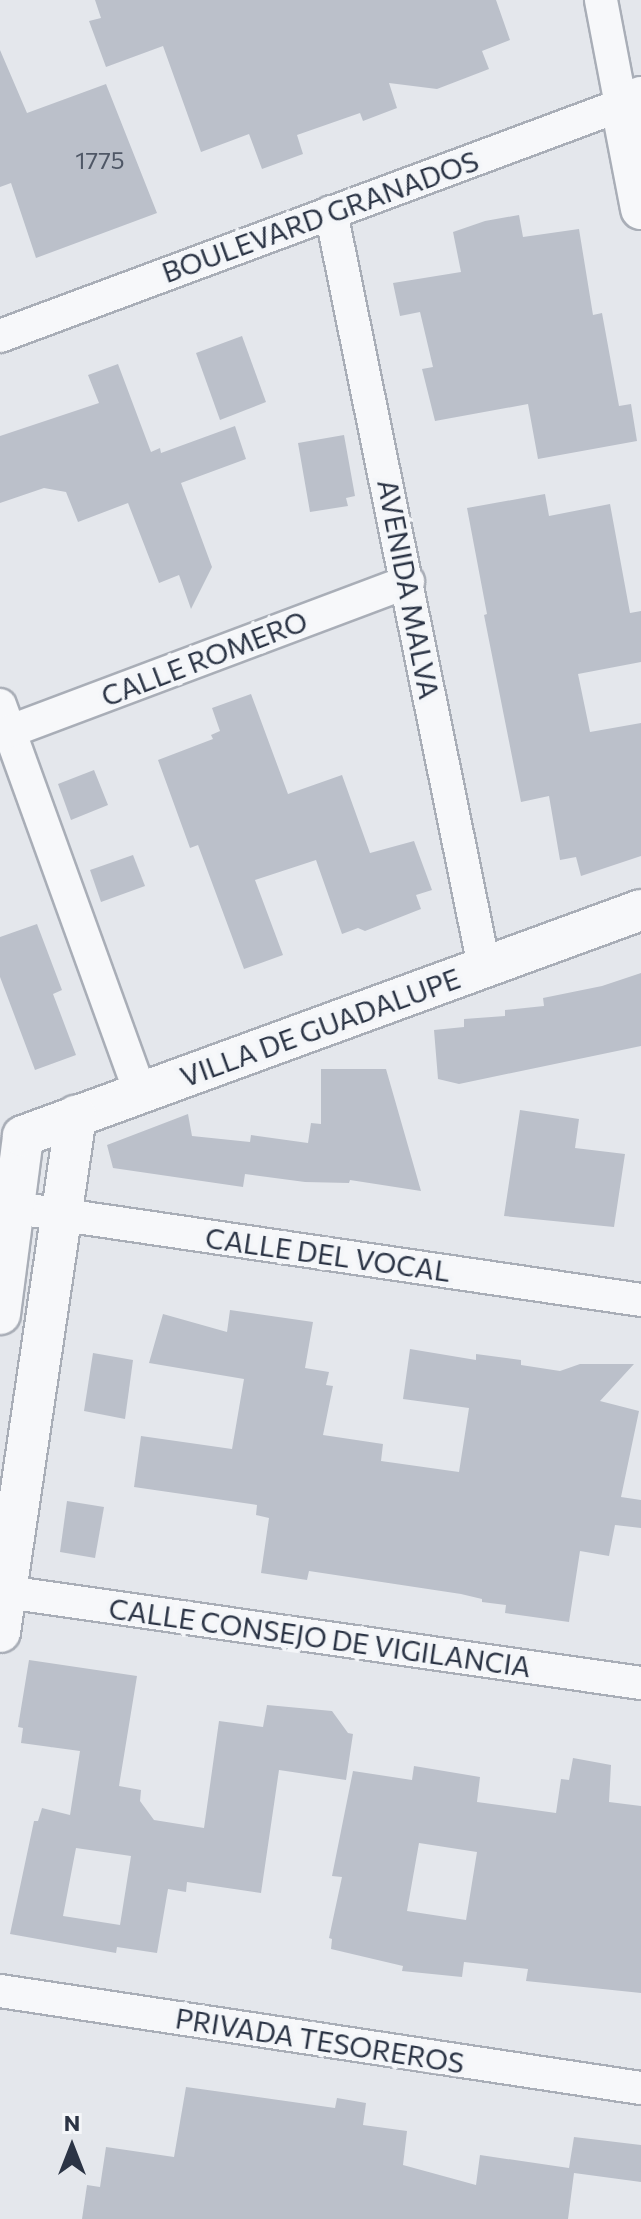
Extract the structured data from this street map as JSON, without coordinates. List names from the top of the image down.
{
  "streets": {
    "street": [
      "BOULEVARD GRANADOS",
      "AVENIDA MALVA",
      "CALLE ROMERO",
      "VILLA DE GUADALUPE",
      "CALLE DEL VOCAL",
      "CALLE CONSEJO DE VIGILANCIA",
      "PRIVADA TESOREROS"
    ]
  },
  "crossings": [
    ["BOULEVARD GRANADOS", "AVENIDA MALVA"],
    ["AVENIDA MALVA", "CALLE ROMERO"],
    ["AVENIDA MALVA", "VILLA DE GUADALUPE"]
  ],
  "house_numbers": ["1775"],
  "north": "top"
}
